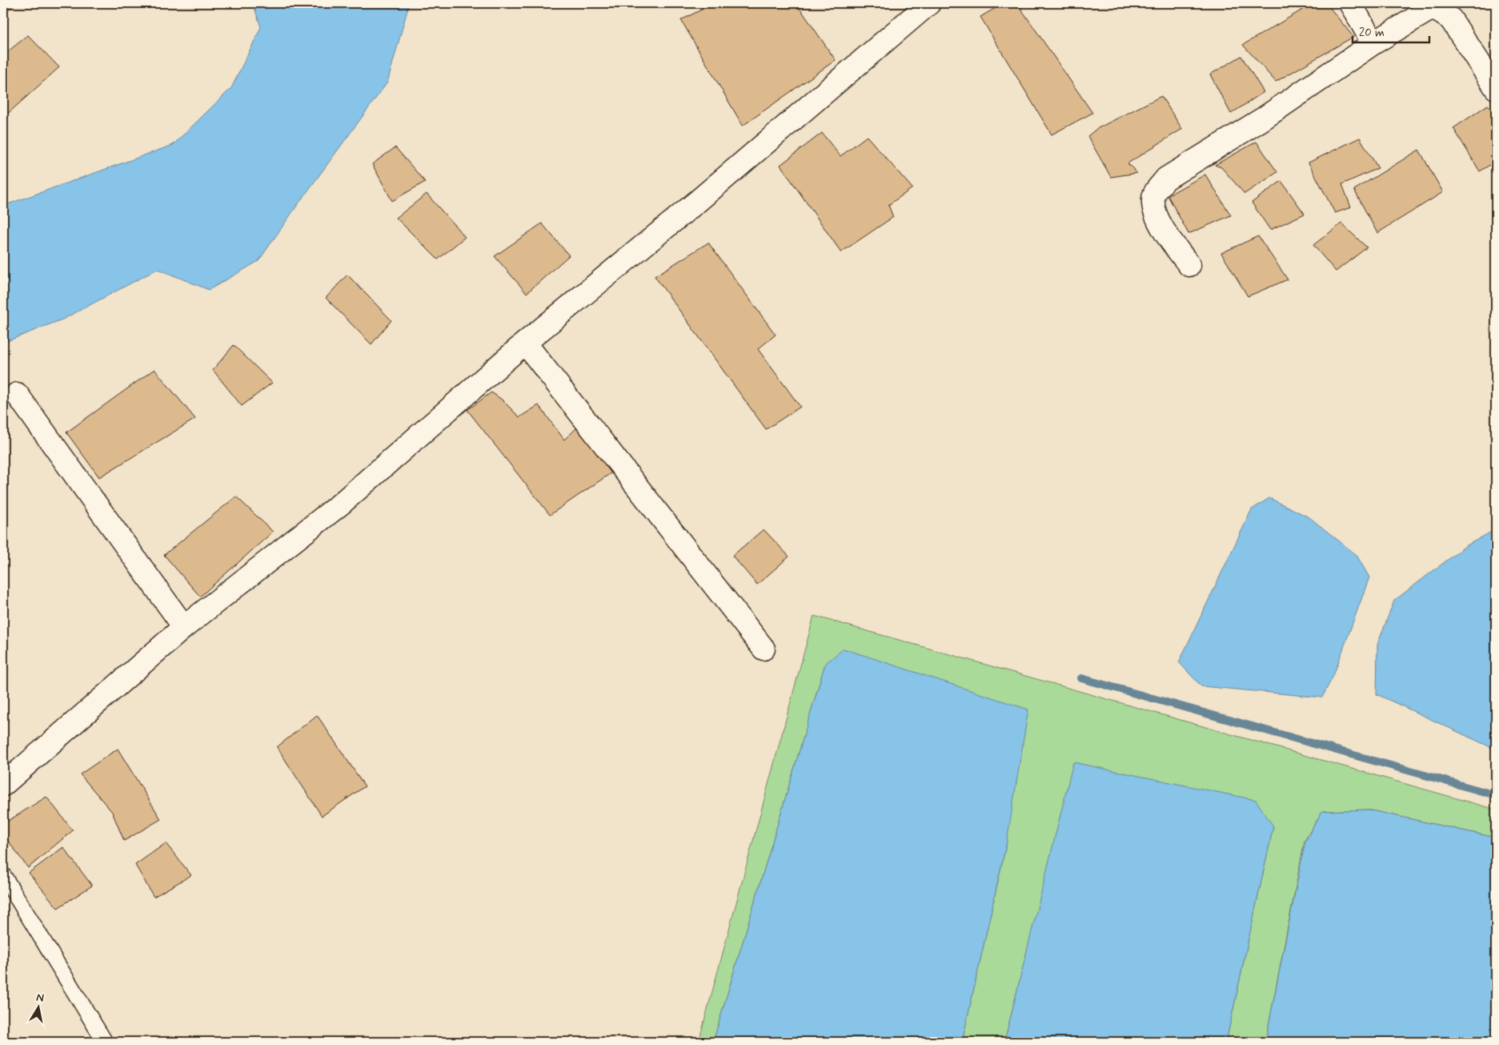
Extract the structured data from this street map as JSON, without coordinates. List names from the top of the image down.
{
  "scale_bar": "20 m",
  "north": "top"
}
